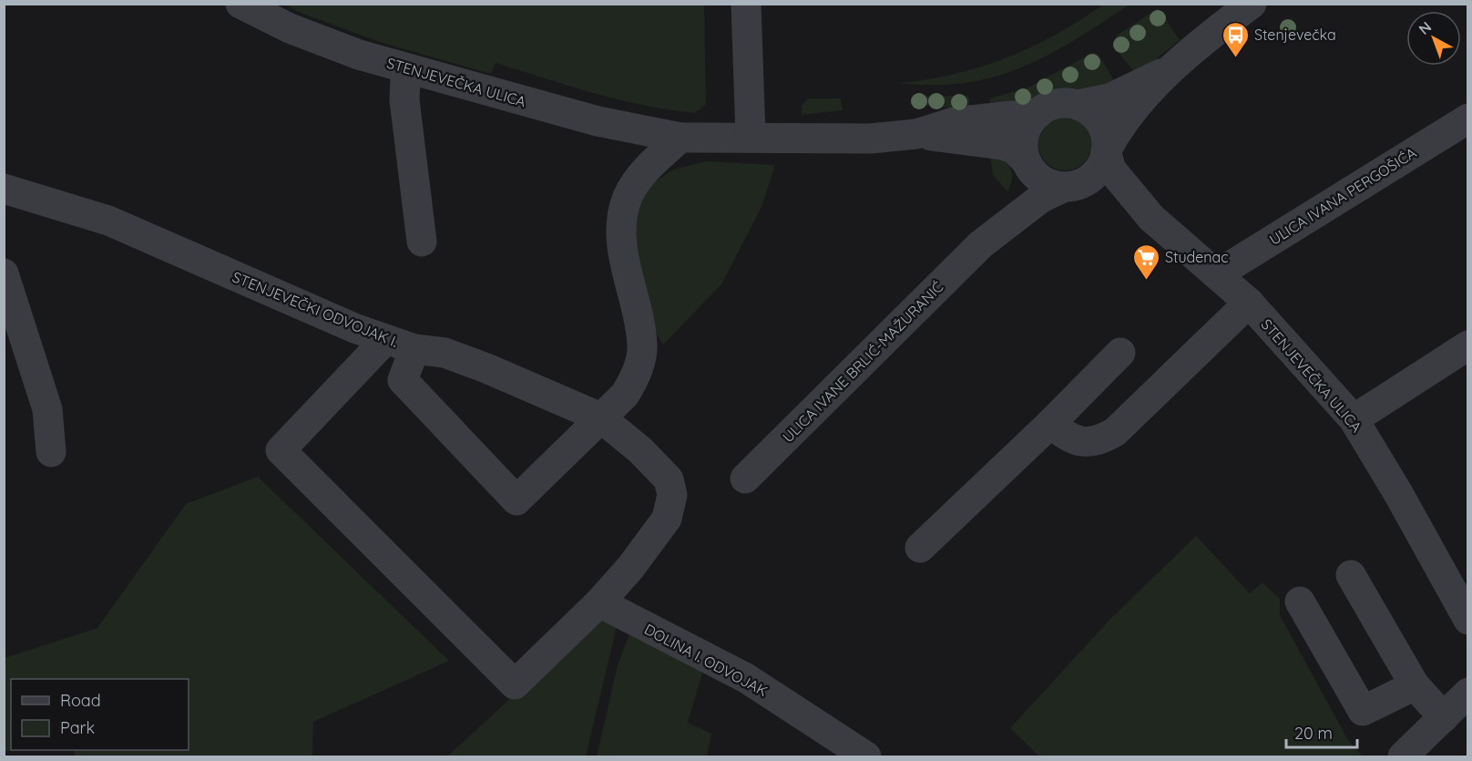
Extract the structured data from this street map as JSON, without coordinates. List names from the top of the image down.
{
  "streets": {
    "street": [
      "STENJEVEČKA ULICA",
      "ULICA IVANA PERGOŠIĆA",
      "STENJEVEČKI ODVOJAK I.",
      "ULICA IVANE BRLIĆ-MAŽURANIĆ",
      "DOLINA I. ODVOJAK"
    ]
  },
  "crossings": [
    ["STENJEVEČKA ULICA", "ULICA IVANA PERGOŠIĆA"],
    ["STENJEVEČKA ULICA", "ULICA IVANE BRLIĆ-MAŽURANIĆ"],
    ["STENJEVEČKI ODVOJAK I.", "DOLINA I. ODVOJAK"]
  ],
  "places": {
    "bus stop": ["Stenjevečka"],
    "supermarket": ["Studenac"]
  },
  "legend": ["Road", "Park"],
  "scale_bar": "20 m",
  "north": "top left"
}
